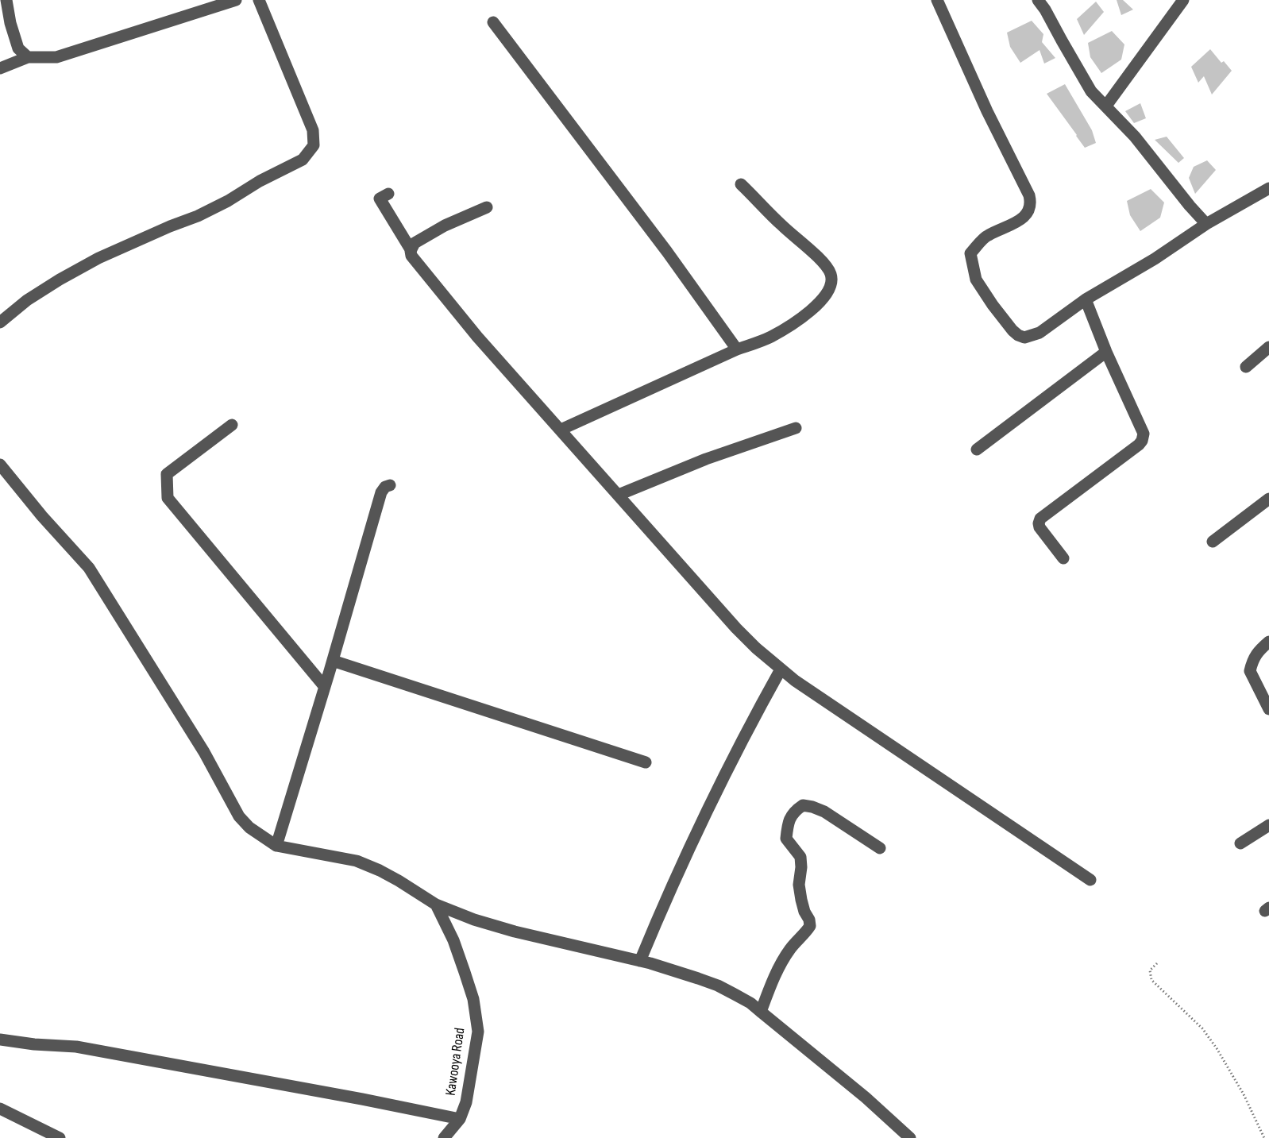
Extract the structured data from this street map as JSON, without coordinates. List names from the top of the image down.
{
  "streets": {
    "street": ["Kawooya Road"]
  }
}
